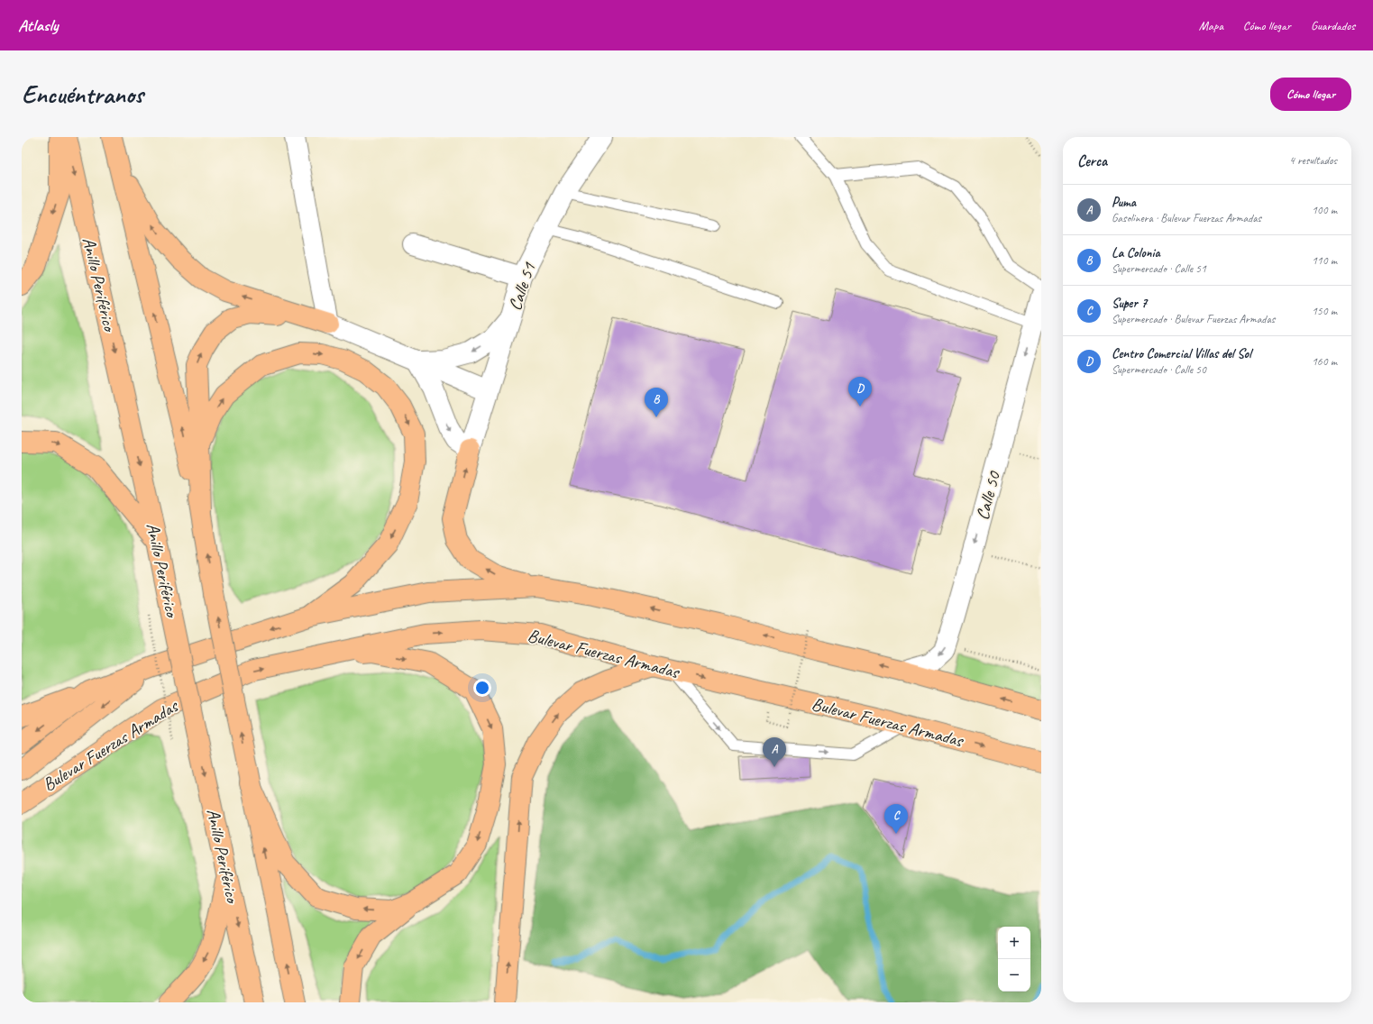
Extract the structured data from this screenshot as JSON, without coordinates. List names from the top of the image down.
{
  "streets": {
    "highway": ["Anillo Periférico", "Bulevar Fuerzas Armadas"],
    "street": ["Calle 51", "Calle 50"]
  },
  "one_way": ["Calle 50"],
  "page": {
    "header": "Atlasly",
    "nav": ["Mapa", "Cómo llegar", "Guardados"],
    "buttons": "Cómo llegar",
    "title": "Encuéntranos",
    "heading": ["Cerca", "4 resultados"],
    "list": [
      {
        "mark": "A",
        "name": "Puma",
        "note": "Gasolinera · Bulevar Fuerzas Armadas",
        "value": "100 m"
      },
      {
        "mark": "B",
        "name": "La Colonia",
        "note": "Supermercado · Calle 51",
        "value": "110 m"
      },
      {
        "mark": "C",
        "name": "Super 7",
        "note": "Supermercado · Bulevar Fuerzas Armadas",
        "value": "150 m"
      },
      {
        "mark": "D",
        "name": "Centro Comercial Villas del Sol",
        "note": "Supermercado · Calle 50",
        "value": "160 m"
      }
    ],
    "pins": [
      "D",
      "B",
      "A",
      "C"
    ],
    "map_buttons": ["+", "−"]
  }
}
